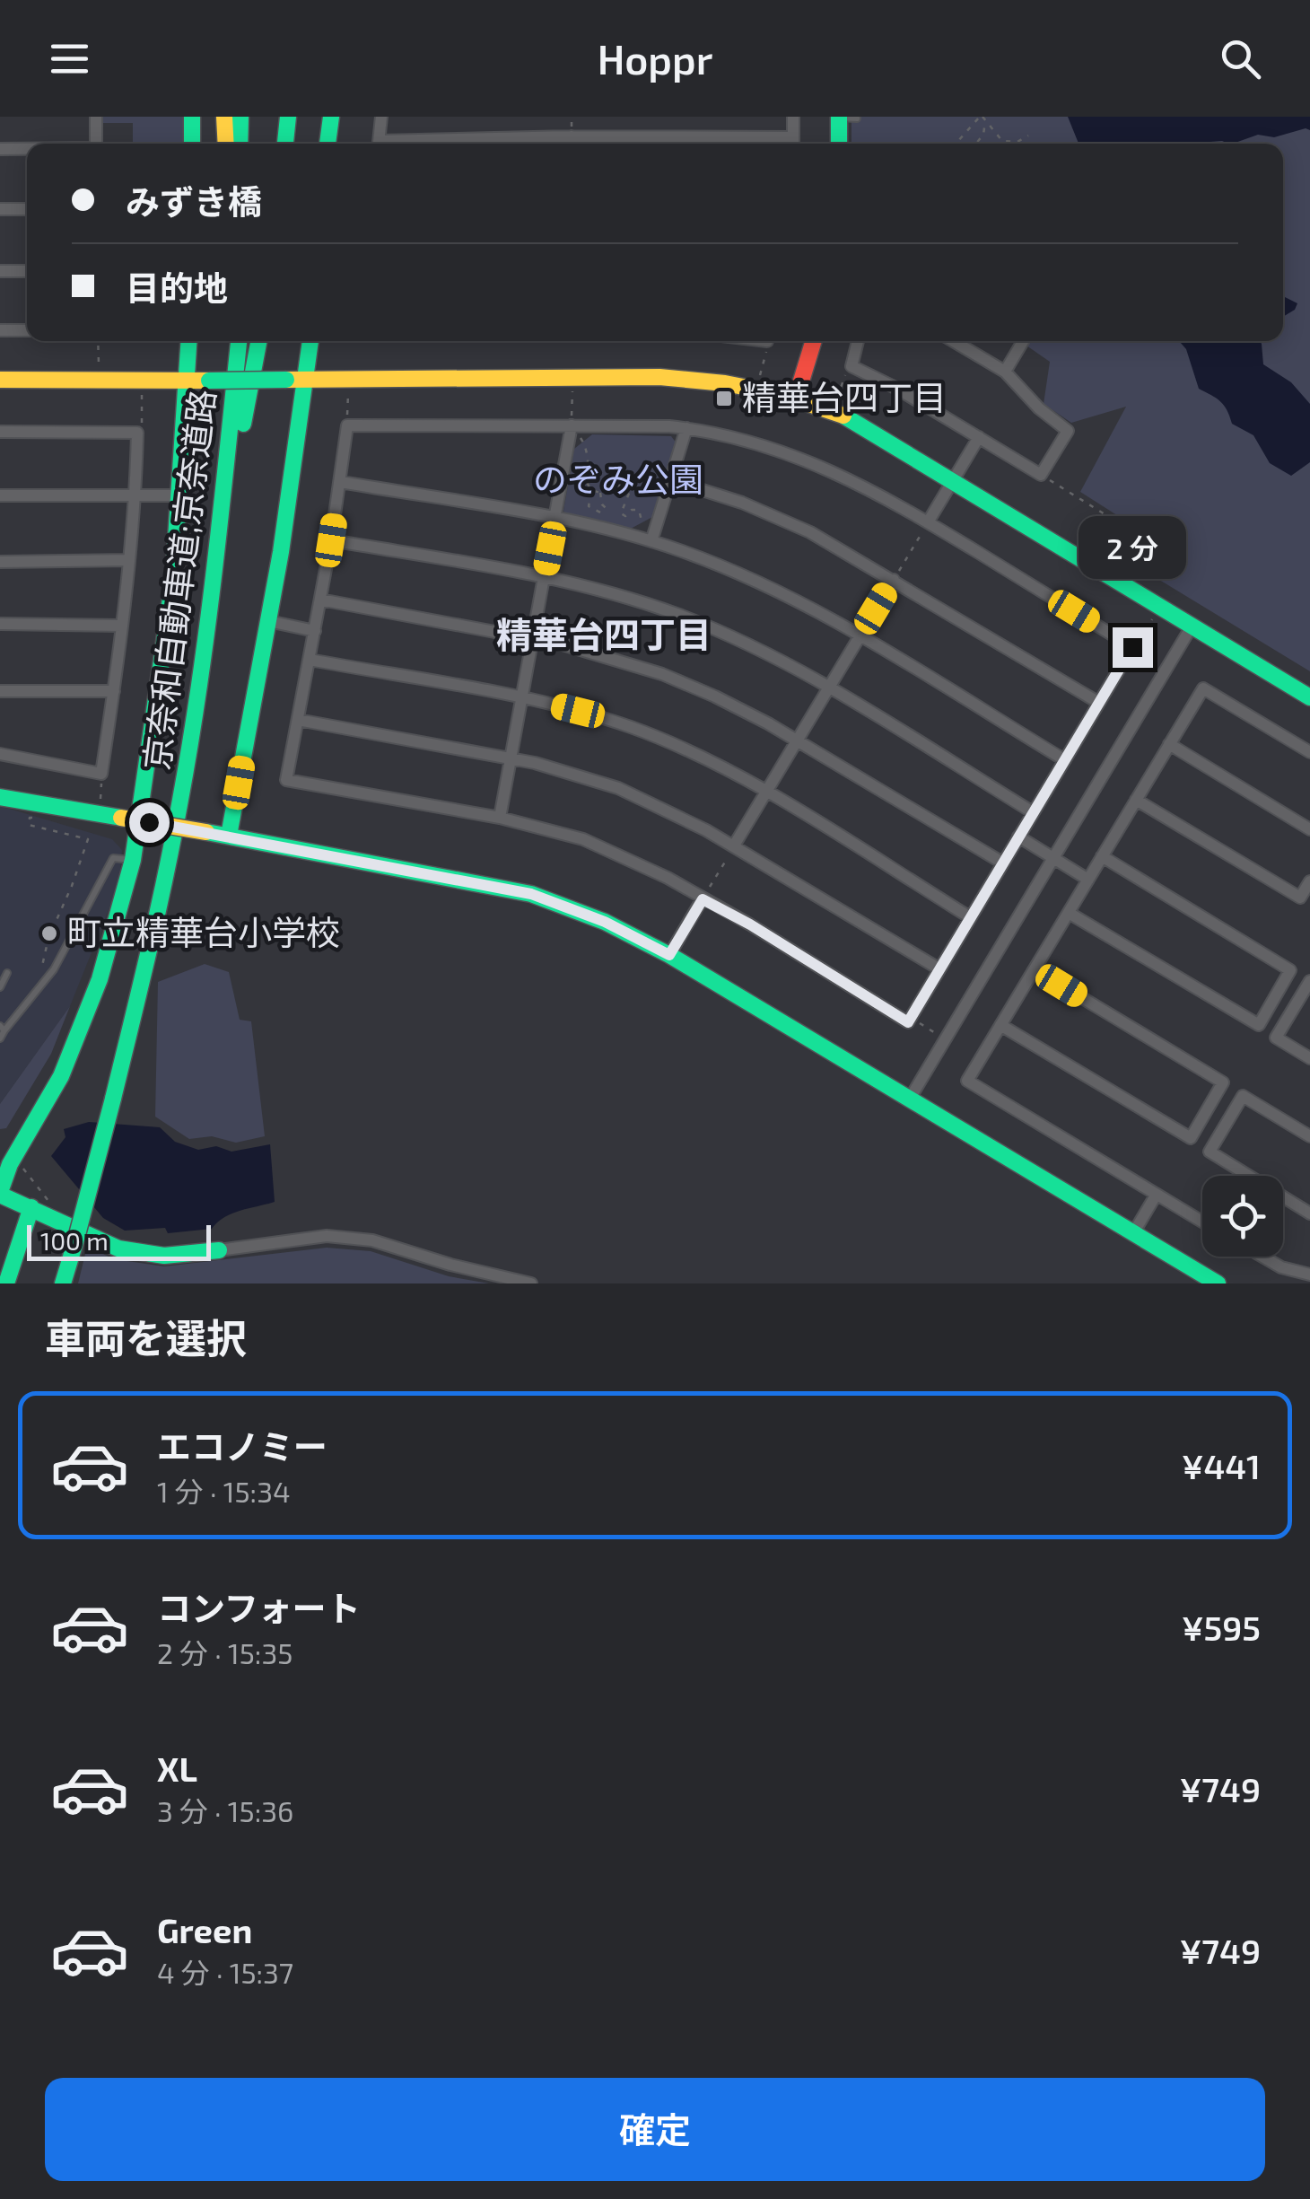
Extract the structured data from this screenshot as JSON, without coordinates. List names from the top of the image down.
{
  "streets": {
    "main road": ["京奈和自動車道;京奈道路"]
  },
  "districts": ["精華台四丁目"],
  "parks": ["のぞみ公園"],
  "places": {
    "transit": ["精華台四丁目"],
    "other": ["町立精華台小学校"]
  },
  "scale_bar": "100 m",
  "page": {
    "header": "Hoppr",
    "banner": ["みずき橋", "目的地"],
    "bubble": "2 分",
    "scale": "100 m",
    "heading": "車両を選択",
    "list": [
      {
        "name": "エコノミー",
        "note": "1 分 · 15:34",
        "value": "¥441"
      },
      {
        "name": "コンフォート",
        "note": "2 分 · 15:35",
        "value": "¥595"
      },
      {
        "name": "XL",
        "note": "3 分 · 15:36",
        "value": "¥749"
      },
      {
        "name": "Green",
        "note": "4 分 · 15:37",
        "value": "¥749"
      }
    ],
    "buttons": "確定"
  }
}
